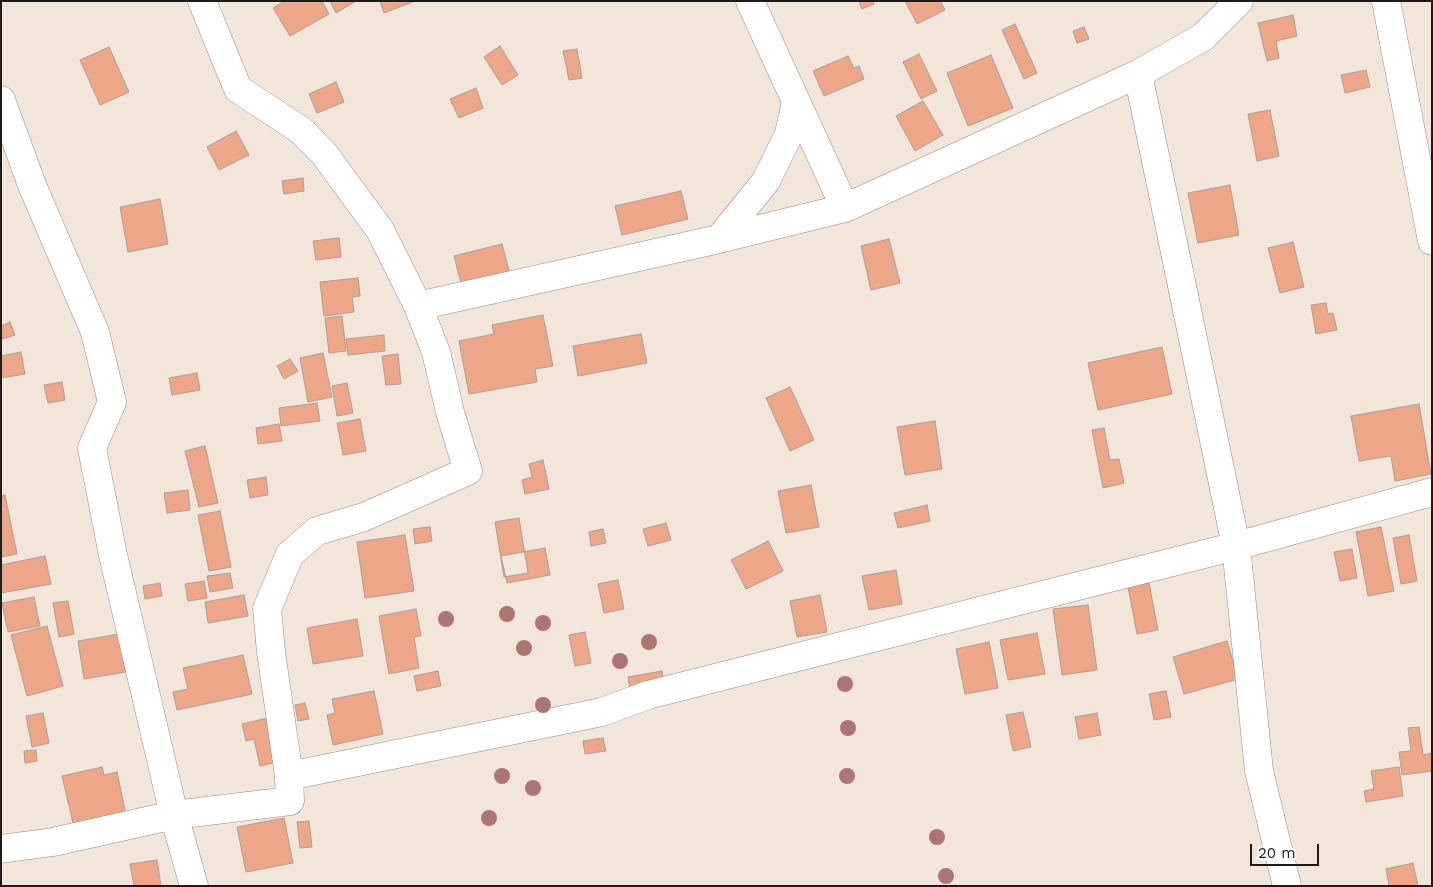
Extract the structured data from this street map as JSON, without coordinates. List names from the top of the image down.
{
  "scale_bar": "20 m"
}
